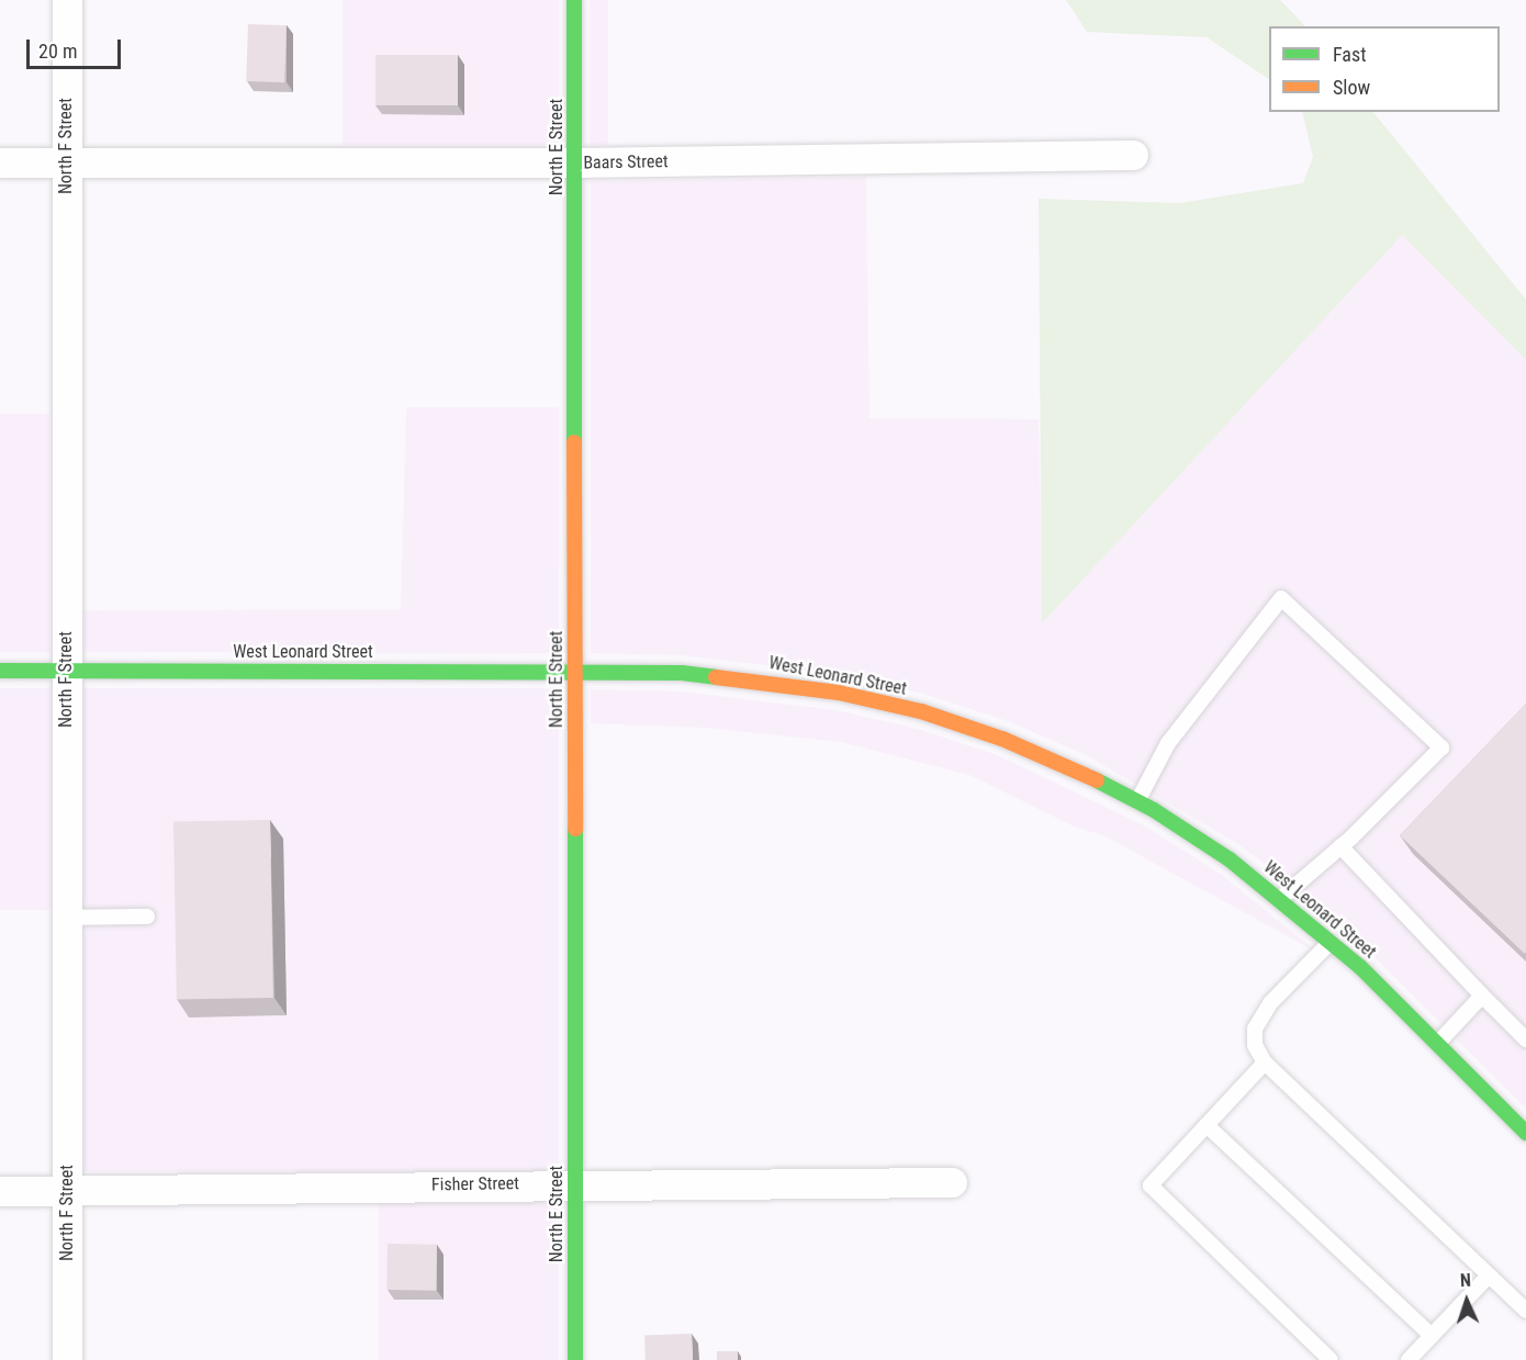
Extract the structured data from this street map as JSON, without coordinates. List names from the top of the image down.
{
  "streets": {
    "street": [
      "North F Street",
      "North E Street",
      "Baars Street",
      "West Leonard Street",
      "Fisher Street"
    ]
  },
  "crossings": [
    ["North F Street", "Baars Street"],
    ["North F Street", "West Leonard Street"],
    ["North F Street", "Fisher Street"],
    ["North E Street", "Baars Street"],
    ["North E Street", "West Leonard Street"],
    ["North E Street", "Fisher Street"]
  ],
  "legend": ["Fast", "Slow"],
  "scale_bar": "20 m",
  "north": "top"
}
